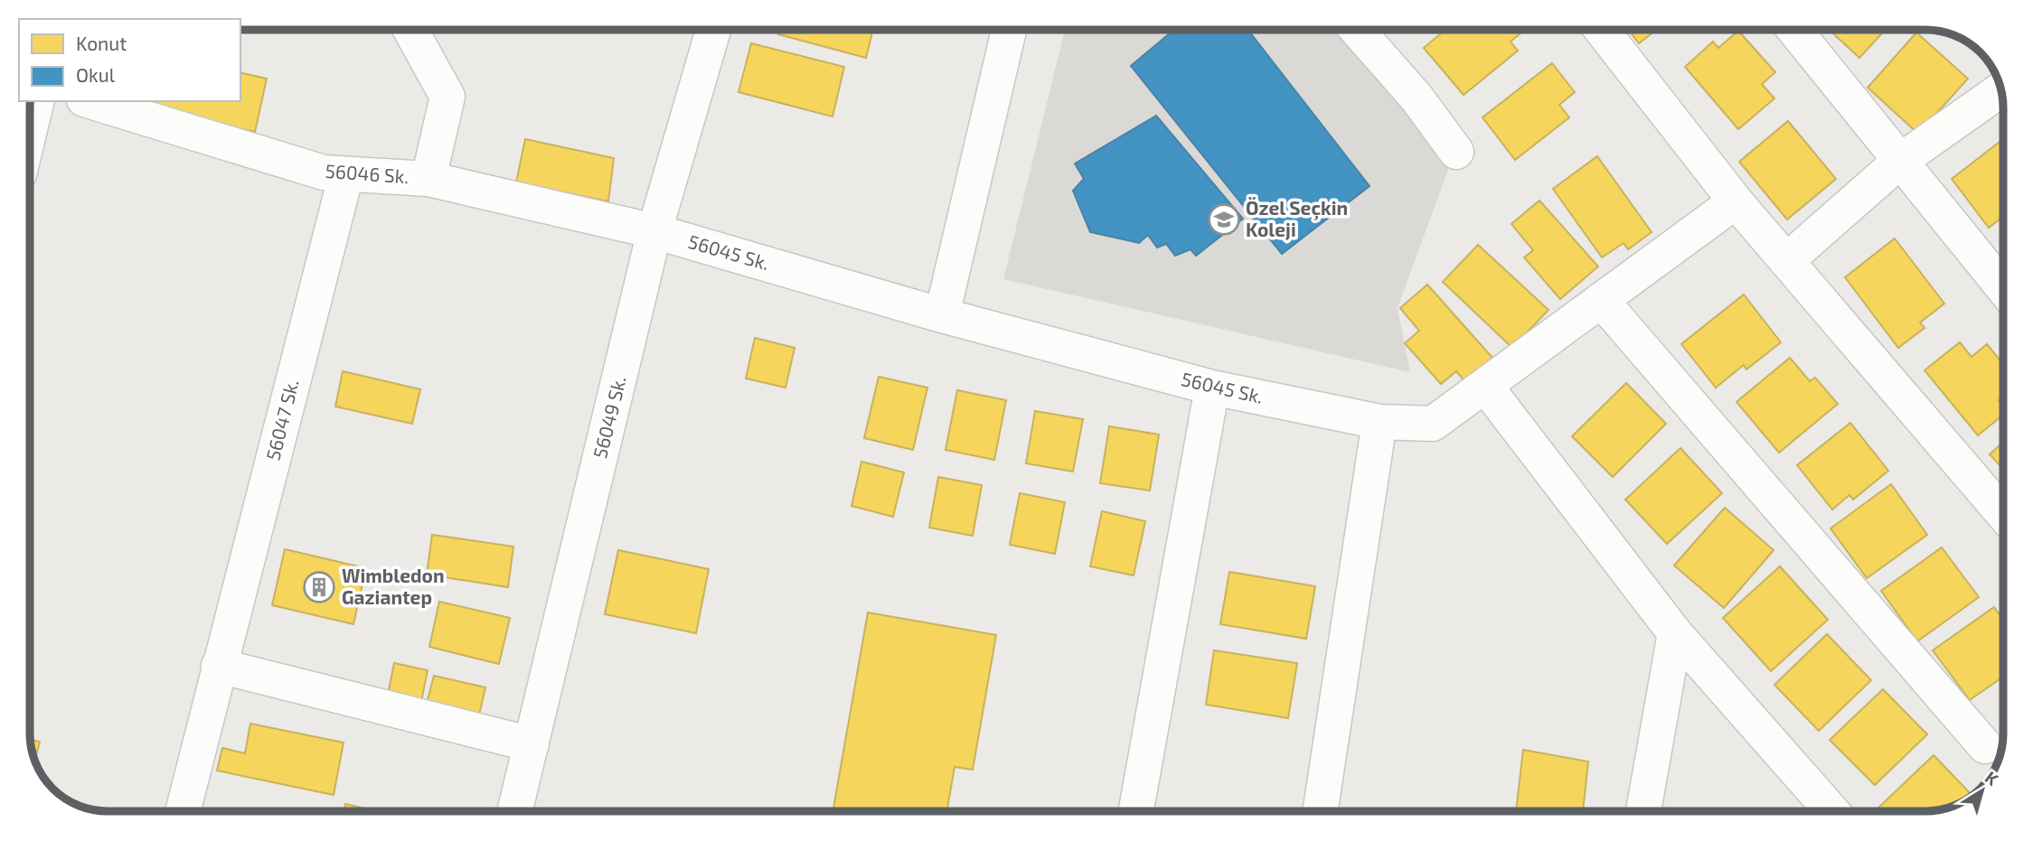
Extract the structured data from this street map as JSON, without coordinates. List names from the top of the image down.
{
  "streets": {
    "street": [
      "56046 Sk.",
      "56045 Sk.",
      "56049 Sk.",
      "56047 Sk."
    ]
  },
  "crossings": [
    ["56046 Sk.", "56045 Sk."],
    ["56046 Sk.", "56049 Sk."],
    ["56046 Sk.", "56047 Sk."],
    ["56045 Sk.", "56049 Sk."]
  ],
  "places": {
    "school or university": ["Özel Seçkin Koleji"],
    "building": ["Wimbledon Gaziantep"]
  },
  "legend": ["Konut", "Okul"],
  "north": "top right"
}
